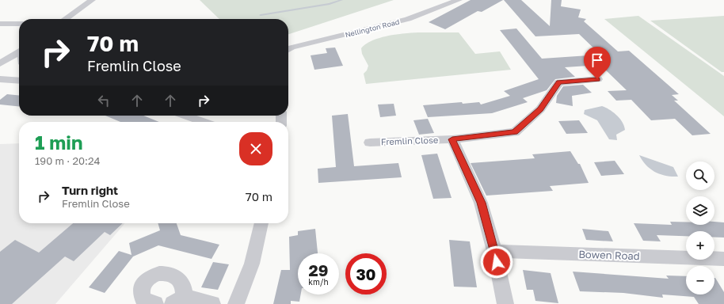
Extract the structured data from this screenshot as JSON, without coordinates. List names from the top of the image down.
{
  "streets": {
    "street": ["Nellington Road", "Fremlin Close", "Bowen Road"]
  },
  "page": {
    "turn": ["70 m", "Fremlin Close"],
    "heading": ["1 min", "190 m · 20:24"],
    "map_buttons": ["+", "−"],
    "list": [
      {
        "name": "Turn right",
        "note": "Fremlin Close",
        "value": "70 m"
      }
    ],
    "speed": "29 km/h",
    "limit": "30"
  }
}
